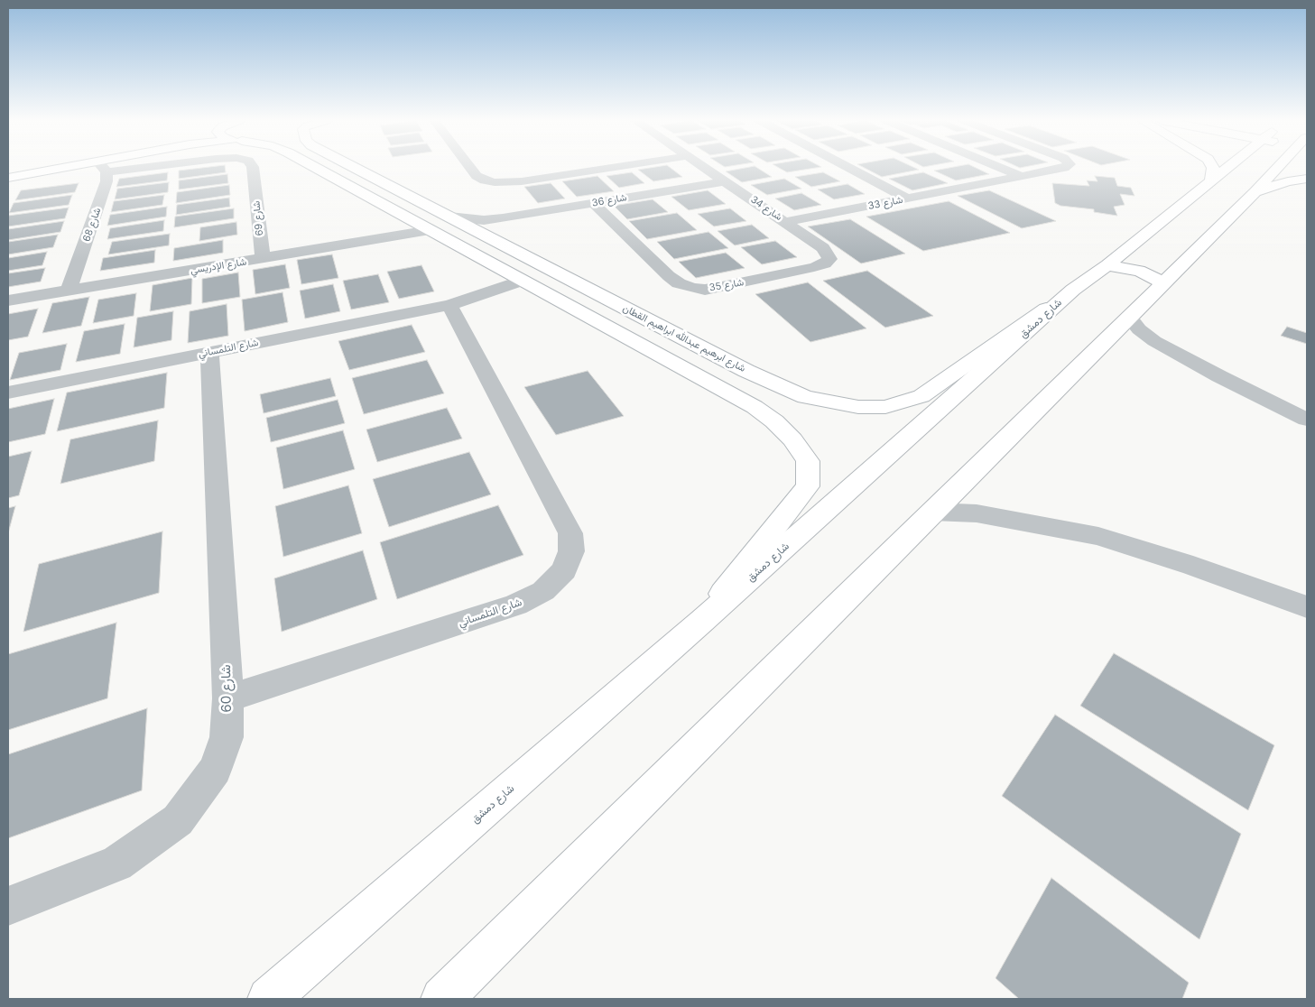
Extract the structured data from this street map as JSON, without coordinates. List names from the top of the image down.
{
  "streets": {
    "street": [
      "شارع 36",
      "شارع 33",
      "شارع 34",
      "شارع 69",
      "شارع 68",
      "شارع الإدريسي",
      "شارع 35",
      "شارع دمشق",
      "شارع ابرهيم عبدالله ابراهيم القطان",
      "شارع التلمساني",
      "شارع 60"
    ]
  },
  "crossings": [
    ["شارع 36", "شارع 34"],
    ["شارع 36", "شارع 35"],
    ["شارع 36", "شارع ابرهيم عبدالله ابراهيم القطان"],
    ["شارع 33", "شارع 34"],
    ["شارع 33", "شارع 35"],
    ["شارع 34", "شارع 35"],
    ["شارع 69", "شارع الإدريسي"],
    ["شارع 68", "شارع الإدريسي"],
    ["شارع دمشق", "شارع ابرهيم عبدالله ابراهيم القطان"],
    ["شارع التلمساني", "شارع 60"]
  ]
}
